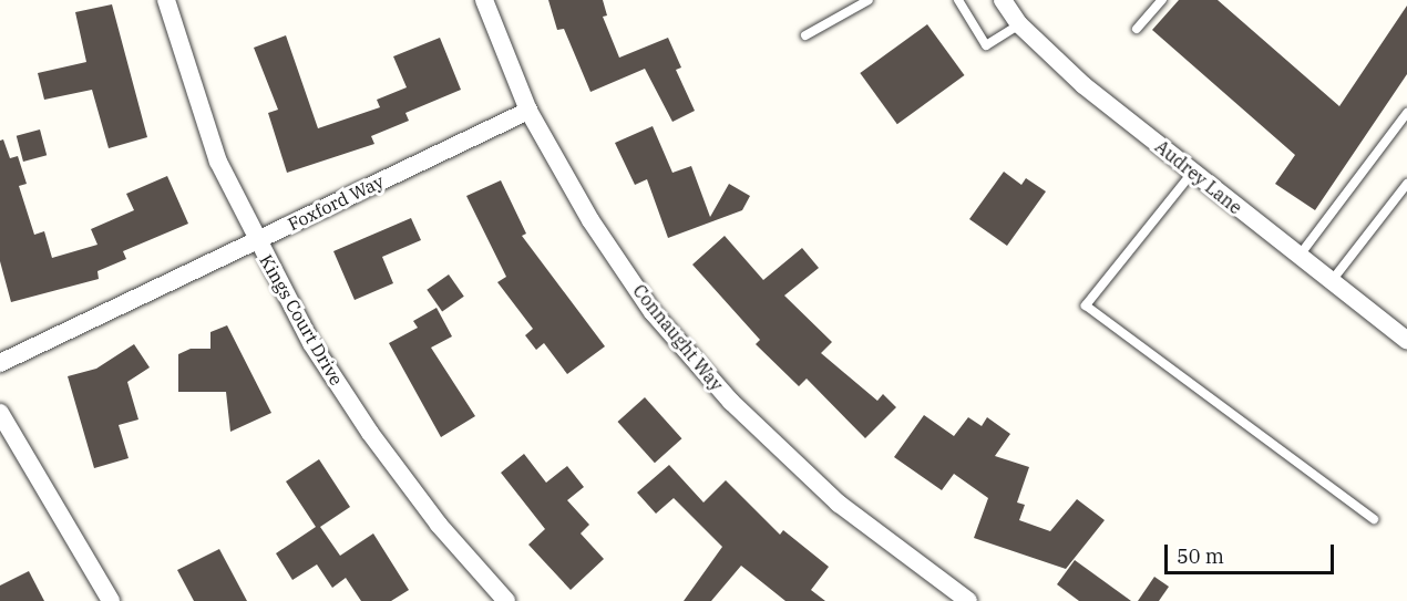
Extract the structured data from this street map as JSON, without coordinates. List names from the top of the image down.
{
  "streets": {
    "street": [
      "Audrey Lane",
      "Foxford Way",
      "Kings Court Drive",
      "Connaught Way"
    ]
  },
  "crossings": [
    ["Foxford Way", "Kings Court Drive"],
    ["Foxford Way", "Connaught Way"]
  ],
  "scale_bar": "50 m"
}
